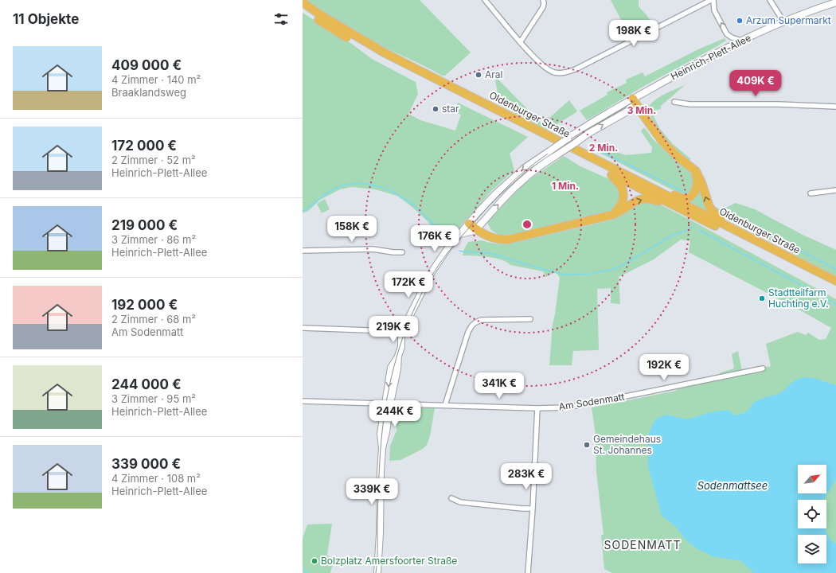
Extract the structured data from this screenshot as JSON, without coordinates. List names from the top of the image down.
{
  "streets": {
    "highway": ["Oldenburger Straße"],
    "main road": ["Heinrich-Plett-Allee"],
    "street": ["Am Sodenmatt"]
  },
  "crossings": [
    ["Heinrich-Plett-Allee", "Am Sodenmatt"]
  ],
  "districts": ["SODENMATT"],
  "water": ["Sodenmattsee"],
  "places": [
    "Arzum Supermarkt",
    "Aral",
    "star",
    "Stadtteilfarm Huchting e.V.",
    "Gemeindehaus St. Johannes",
    "Bolzplatz Amersfoorter Straße"
  ],
  "north": "top right",
  "page": {
    "heading": "11 Objekte",
    "price": [
      "198K €",
      "409K €",
      "158K €",
      "176K €",
      "172K €",
      "219K €",
      "192K €",
      "341K €",
      "244K €",
      "283K €",
      "339K €"
    ],
    "list": [
      {
        "name": "409 000 €",
        "note": "4 Zimmer · 140 m² · Braaklandsweg"
      },
      {
        "name": "172 000 €",
        "note": "2 Zimmer · 52 m² · Heinrich-Plett-Allee"
      },
      {
        "name": "219 000 €",
        "note": "3 Zimmer · 86 m² · Heinrich-Plett-Allee"
      },
      {
        "name": "192 000 €",
        "note": "2 Zimmer · 68 m² · Am Sodenmatt"
      },
      {
        "name": "244 000 €",
        "note": "3 Zimmer · 95 m² · Heinrich-Plett-Allee"
      },
      {
        "name": "339 000 €",
        "note": "4 Zimmer · 108 m² · Heinrich-Plett-Allee"
      }
    ]
  },
  "rings": ["3 Min.", "2 Min.", "1 Min."]
}
